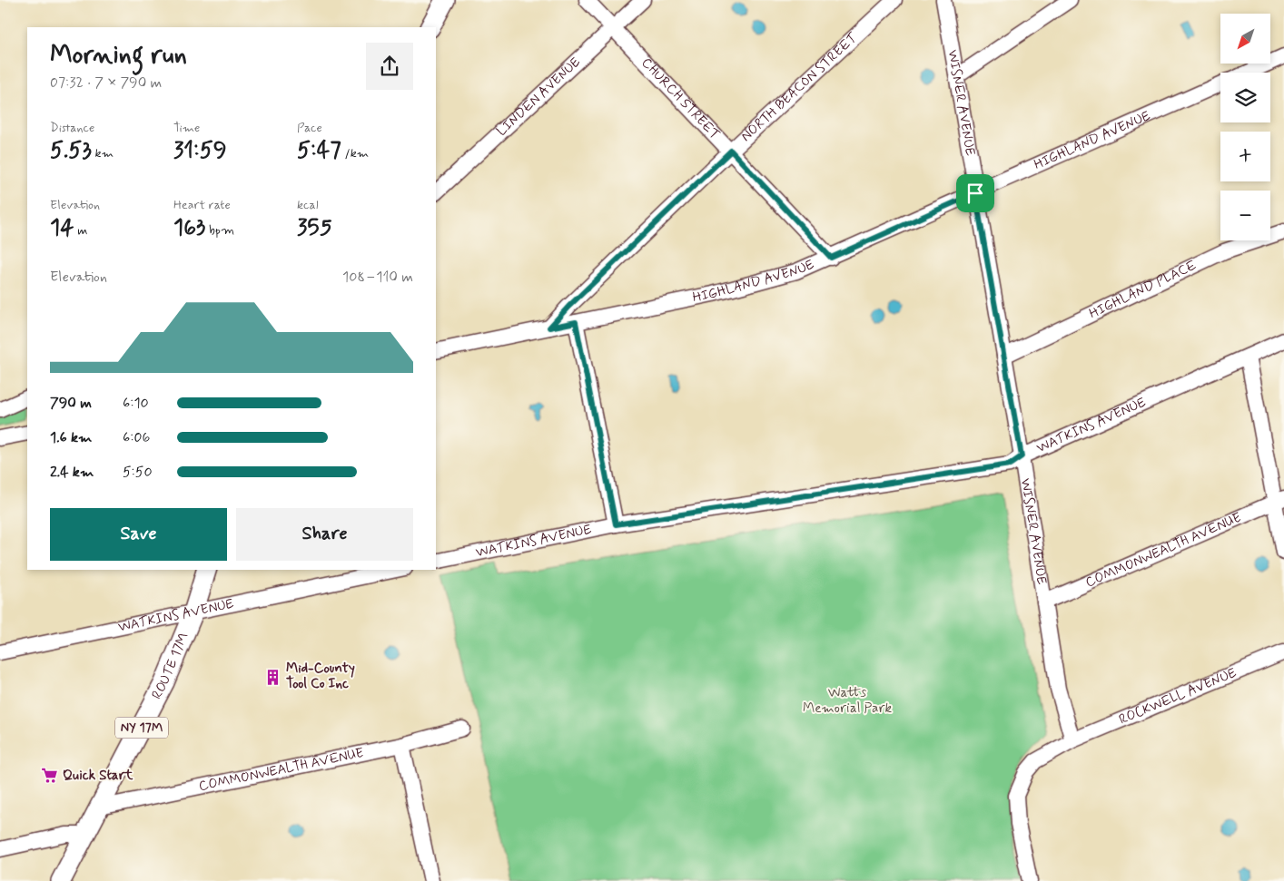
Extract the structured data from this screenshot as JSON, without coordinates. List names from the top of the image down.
{
  "streets": {
    "main road": ["ROUTE 17M", "NY 17M"],
    "street": [
      "NORTH BEACON STREET",
      "LINDEN AVENUE",
      "CHURCH STREET",
      "WISNER AVENUE",
      "HIGHLAND AVENUE",
      "HIGHLAND PLACE",
      "WATKINS AVENUE",
      "COMMONWEALTH AVENUE",
      "ROCKWELL AVENUE"
    ]
  },
  "crossings": [
    ["NORTH BEACON STREET", "CHURCH STREET"],
    ["NORTH BEACON STREET", "HIGHLAND AVENUE"],
    ["LINDEN AVENUE", "CHURCH STREET"],
    ["CHURCH STREET", "HIGHLAND AVENUE"],
    ["WISNER AVENUE", "HIGHLAND AVENUE"],
    ["WISNER AVENUE", "HIGHLAND PLACE"],
    ["WISNER AVENUE", "WATKINS AVENUE"],
    ["WISNER AVENUE", "COMMONWEALTH AVENUE"],
    ["WISNER AVENUE", "ROCKWELL AVENUE"],
    ["WATKINS AVENUE", "ROUTE 17M"],
    ["COMMONWEALTH AVENUE", "ROUTE 17M"]
  ],
  "parks": ["Watts Memorial Park"],
  "places": {
    "building": ["Mid-County Tool Co Inc"],
    "supermarket": ["Quick Start"]
  },
  "north": "bottom left",
  "page": {
    "map_buttons": ["+", "−"],
    "heading": ["Morning run", "07:32 · 7 × 790 m"],
    "stats": [
      ["Distance", "5.53 km"],
      ["Time", "31:59"],
      ["Pace", "5:47 /km"],
      ["Elevation", "14 m"],
      ["Heart rate", "163 bpm"],
      ["kcal", "355"]
    ],
    "chart": ["Elevation", "108–110 m"],
    "list": [
      {
        "name": "790 m",
        "note": "6:10"
      },
      {
        "name": "1.6 km",
        "note": "6:06"
      },
      {
        "name": "2.4 km",
        "note": "5:50"
      }
    ],
    "buttons": ["Save", "Share"]
  }
}
